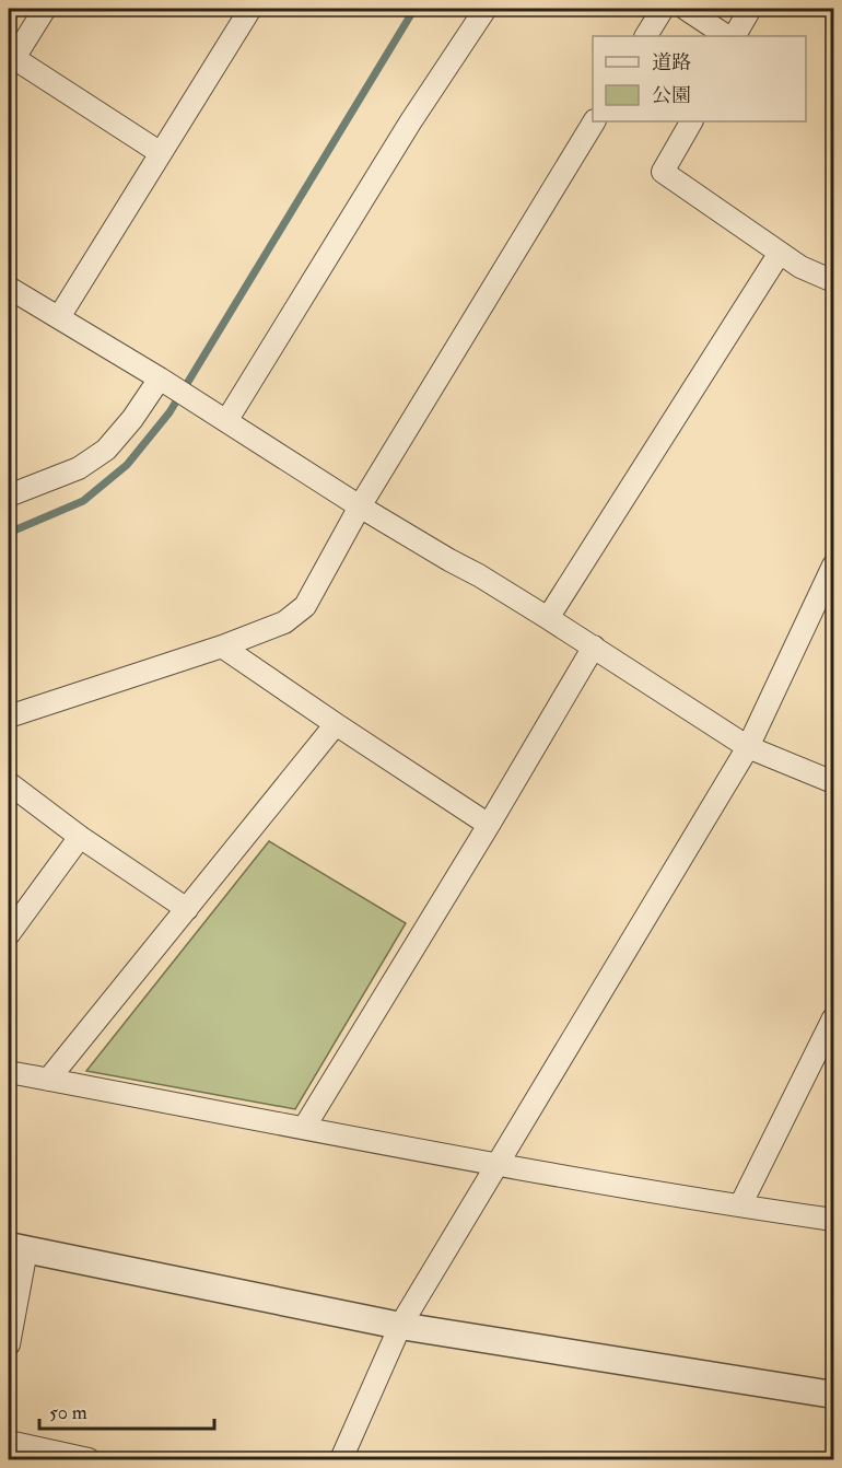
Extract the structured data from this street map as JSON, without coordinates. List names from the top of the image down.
{
  "legend": ["道路", "公園"],
  "scale_bar": "50 m"
}
